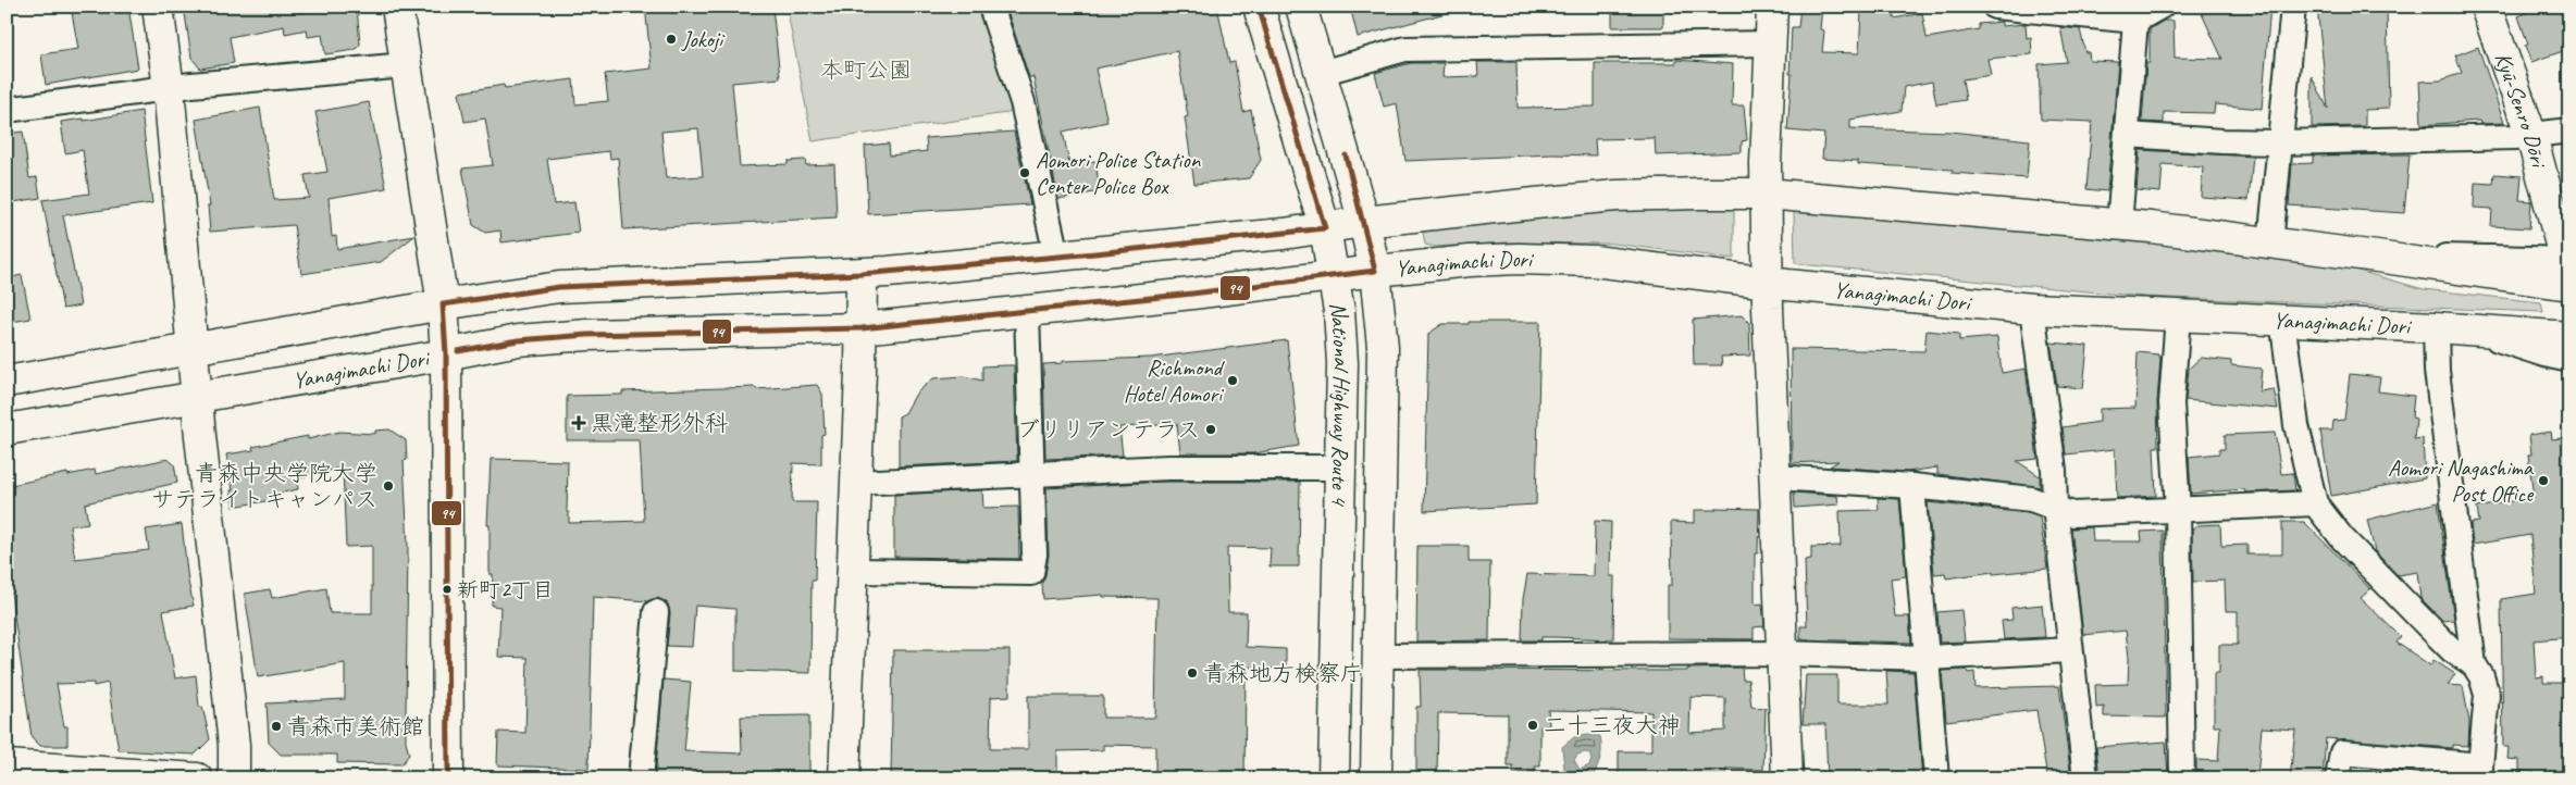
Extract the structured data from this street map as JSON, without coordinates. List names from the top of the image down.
{
  "streets": {
    "main road": ["Kyū-Senro Dōri", "Yanagimachi Dori", "National Highway Route 4"]
  },
  "crossings": [
    ["Yanagimachi Dori", "National Highway Route 4"]
  ],
  "parks": ["本町公園"],
  "places": {
    "other": [
      "Jokoji",
      "Aomori Police Station Center Police Box",
      "Richmond Hotel Aomori",
      "ブリリアンテラス",
      "Aomori Nagashima Post Office",
      "青森中央学院大学 サテライトキャンパス",
      "新町2丁目",
      "青森地方検察庁",
      "二十三夜大神",
      "青森市美術館"
    ],
    "health": ["黒滝整形外科"]
  },
  "lines": ["transit line 94"]
}
